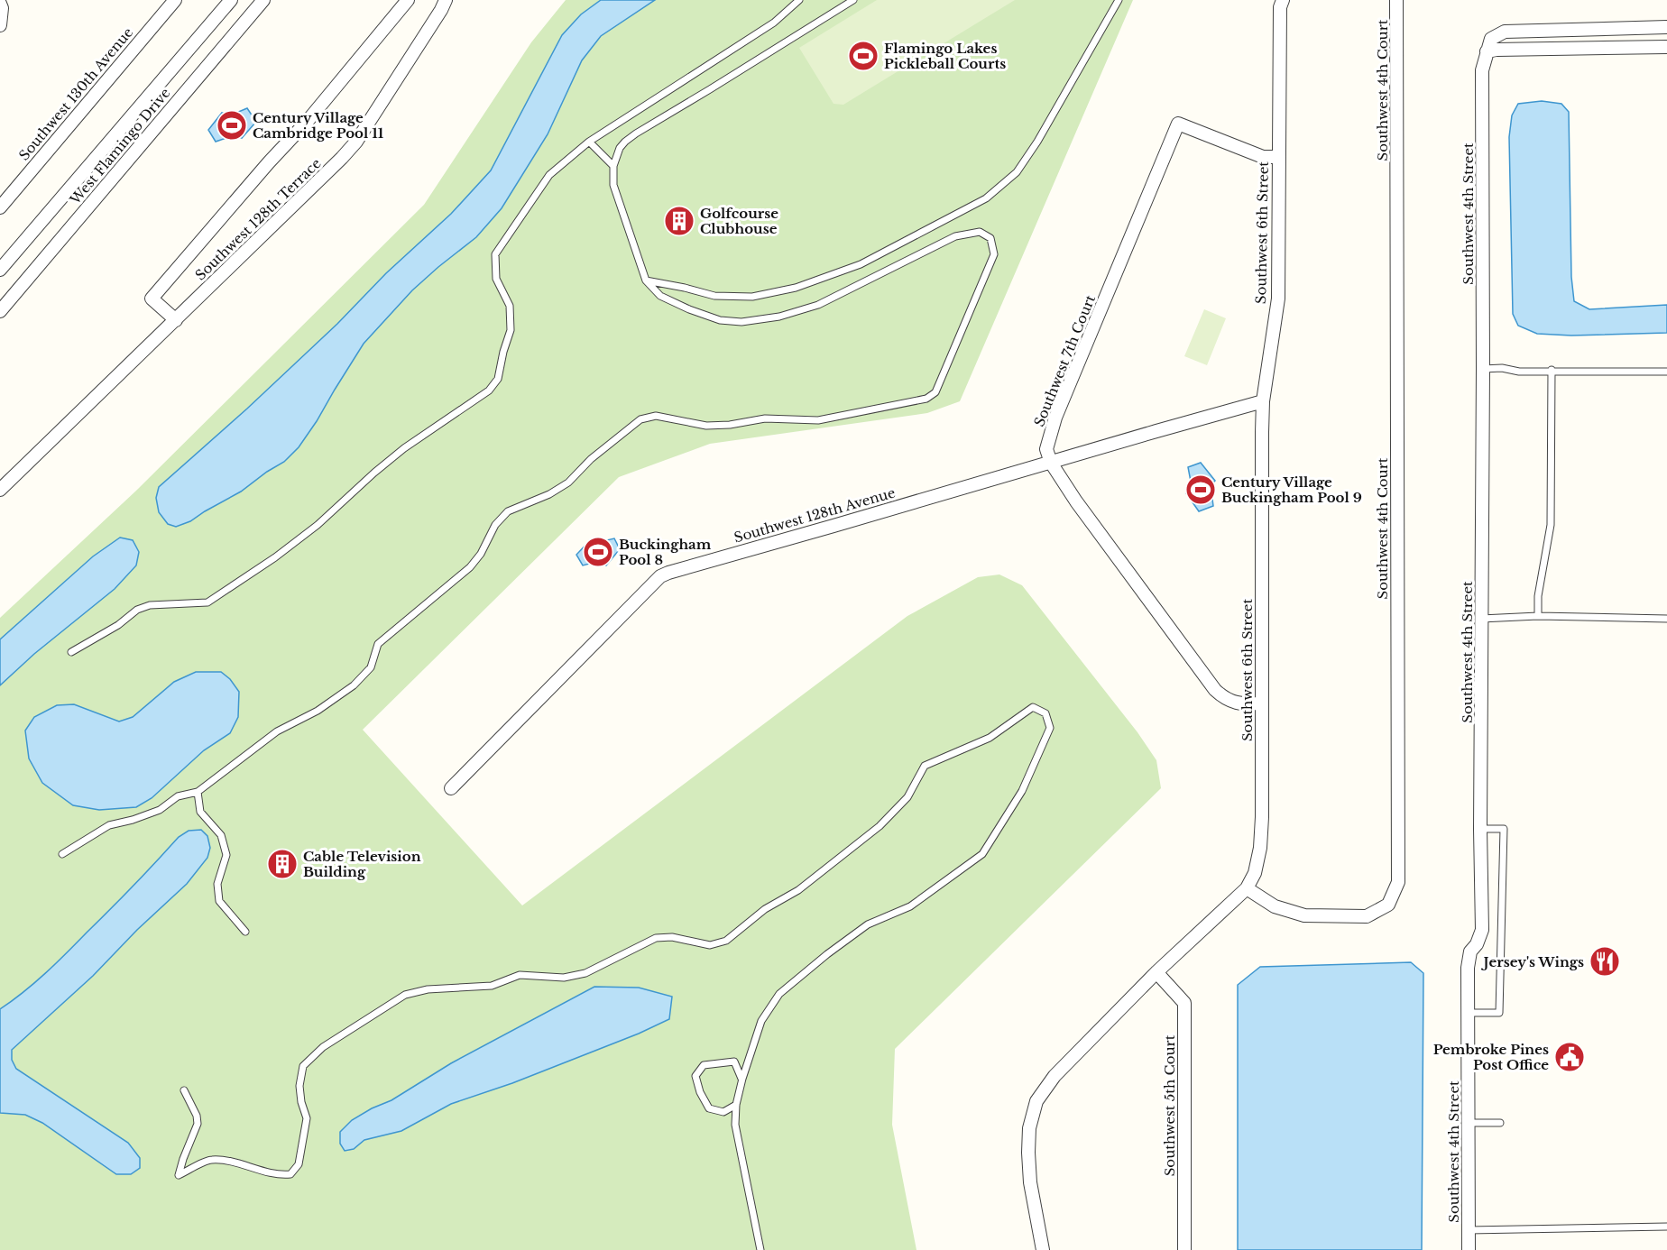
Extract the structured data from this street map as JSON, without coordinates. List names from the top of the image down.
{
  "streets": {
    "street": [
      "Southwest 4th Court",
      "Southwest 130th Avenue",
      "West Flamingo Drive",
      "Southwest 4th Street",
      "Southwest 128th Terrace",
      "Southwest 6th Street",
      "Southwest 7th Court",
      "Southwest 128th Avenue",
      "Southwest 5th Court"
    ]
  },
  "crossings": [
    ["Southwest 4th Court", "Southwest 6th Street"],
    ["Southwest 6th Street", "Southwest 7th Court"],
    ["Southwest 6th Street", "Southwest 128th Avenue"],
    ["Southwest 6th Street", "Southwest 5th Court"],
    ["Southwest 7th Court", "Southwest 128th Avenue"]
  ],
  "places": {
    "sports": [
      "Flamingo Lakes Pickleball Courts",
      "Century Village Cambridge Pool 11",
      "Century Village Buckingham Pool 9",
      "Buckingham Pool 8"
    ],
    "building": ["Golfcourse Clubhouse", "Cable Television Building"],
    "restaurant": ["Jersey's Wings"],
    "public building": ["Pembroke Pines Post Office"]
  }
}
